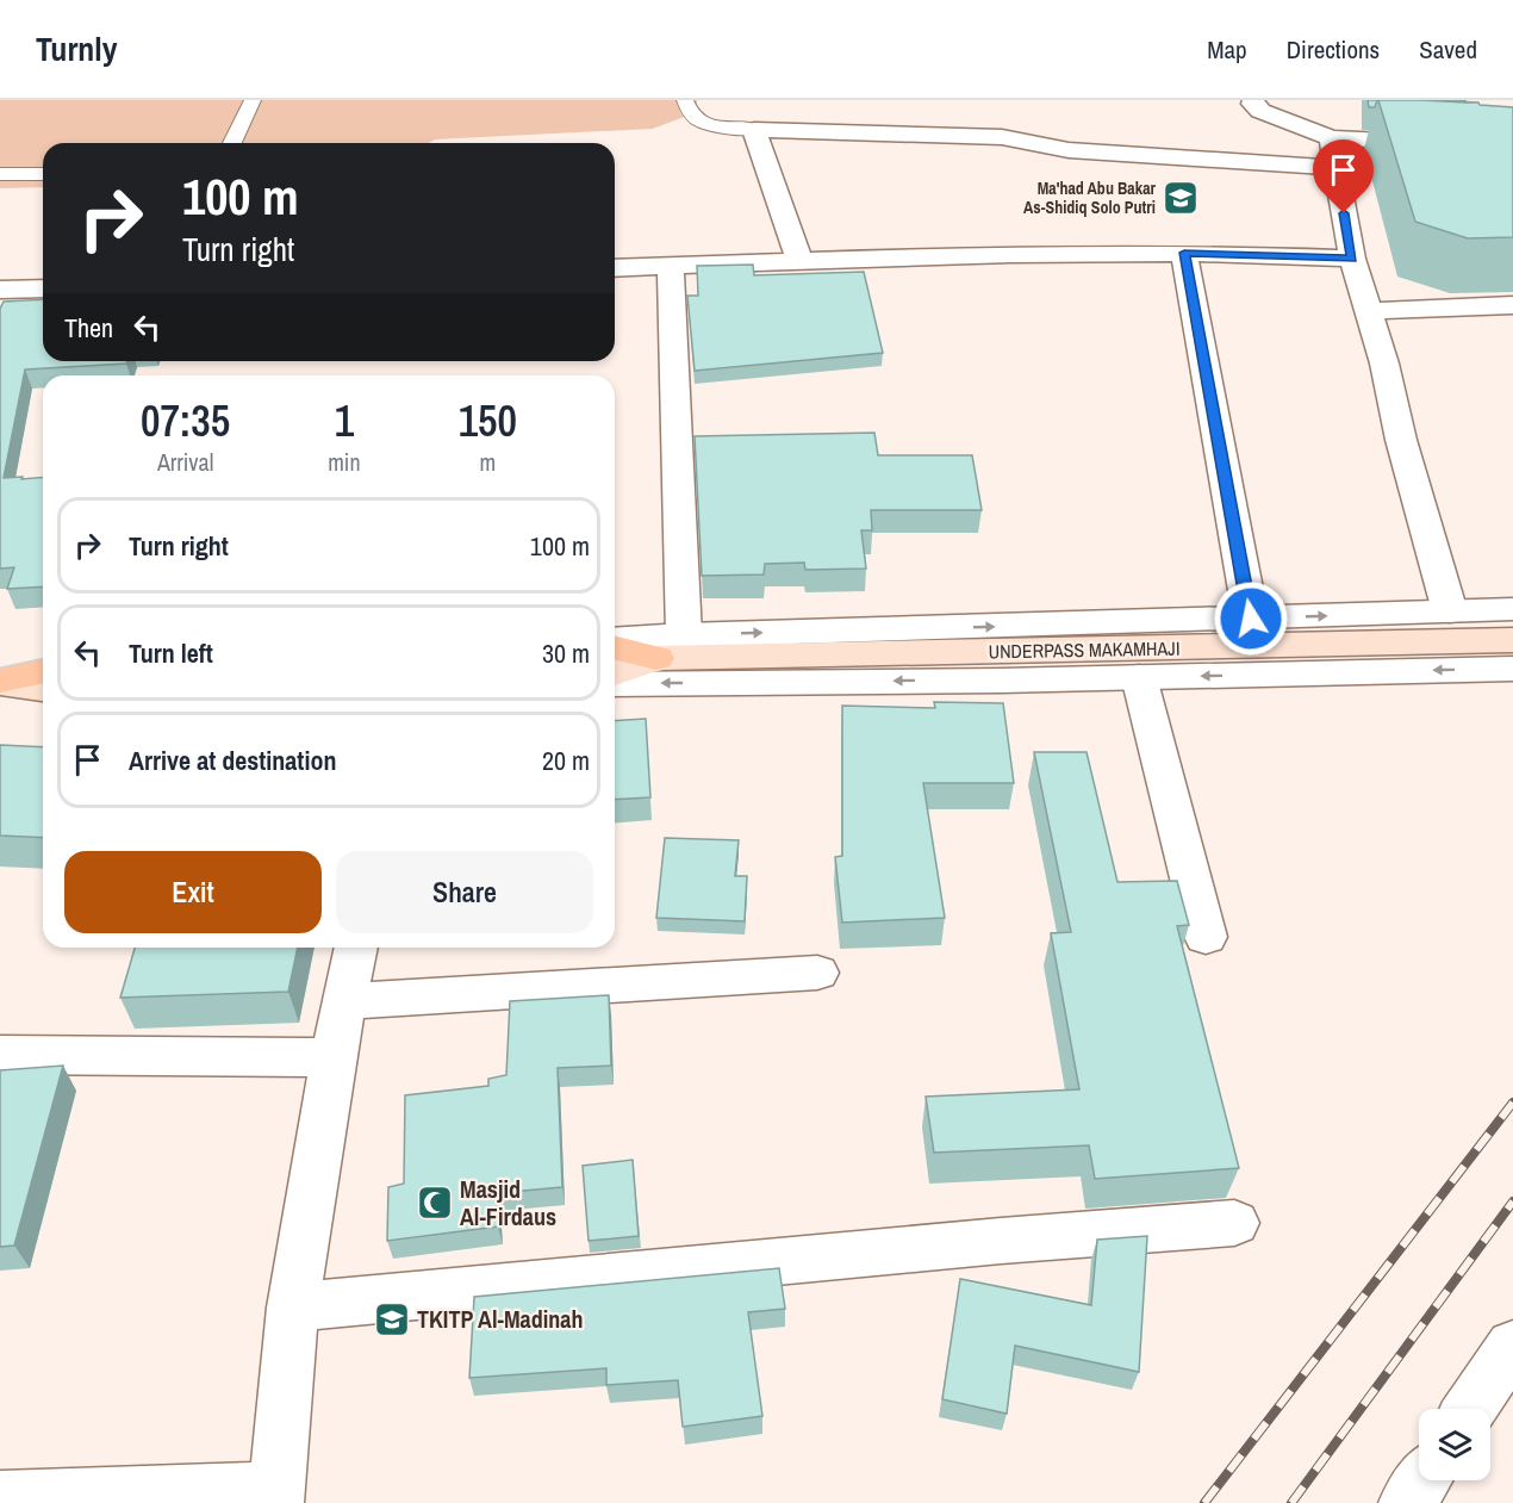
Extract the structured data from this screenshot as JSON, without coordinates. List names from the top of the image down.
{
  "streets": {
    "main road": ["UNDERPASS MAKAMHAJI"]
  },
  "places": {
    "school or university": ["Ma'had Abu Bakar As-Shidiq Solo Putri", "TKITP Al-Madinah"],
    "mosque": ["Masjid Al-Firdaus"]
  },
  "page": {
    "header": "Turnly",
    "nav": ["Map", "Directions", "Saved"],
    "turn": ["100 m", "Turn right"],
    "then": "Then",
    "eta": [
      "07:35",
      "Arrival",
      "1",
      "min",
      "150",
      "m"
    ],
    "list": [
      {
        "name": "Turn right",
        "value": "100 m"
      },
      {
        "name": "Turn left",
        "value": "30 m"
      },
      {
        "name": "Arrive at destination",
        "value": "20 m"
      }
    ],
    "buttons": ["Exit", "Share"]
  }
}
